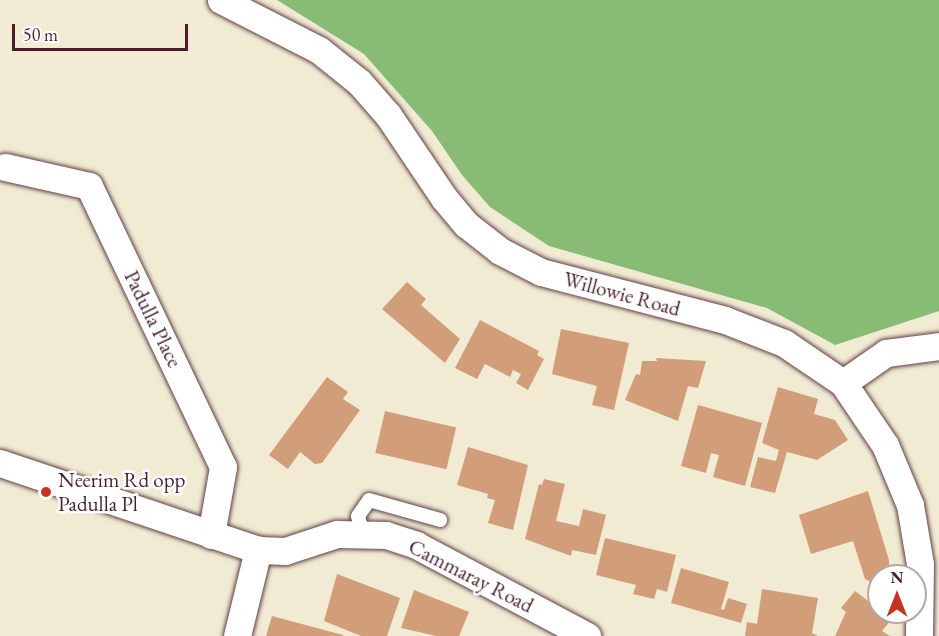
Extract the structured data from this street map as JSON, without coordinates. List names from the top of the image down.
{
  "streets": {
    "street": ["Willowie Road", "Padulla Place", "Cammaray Road"]
  },
  "crossings": [
    ["Padulla Place", "Cammaray Road"]
  ],
  "places": ["Neerim Rd opp Padulla Pl"],
  "scale_bar": "50 m",
  "north": "top"
}
